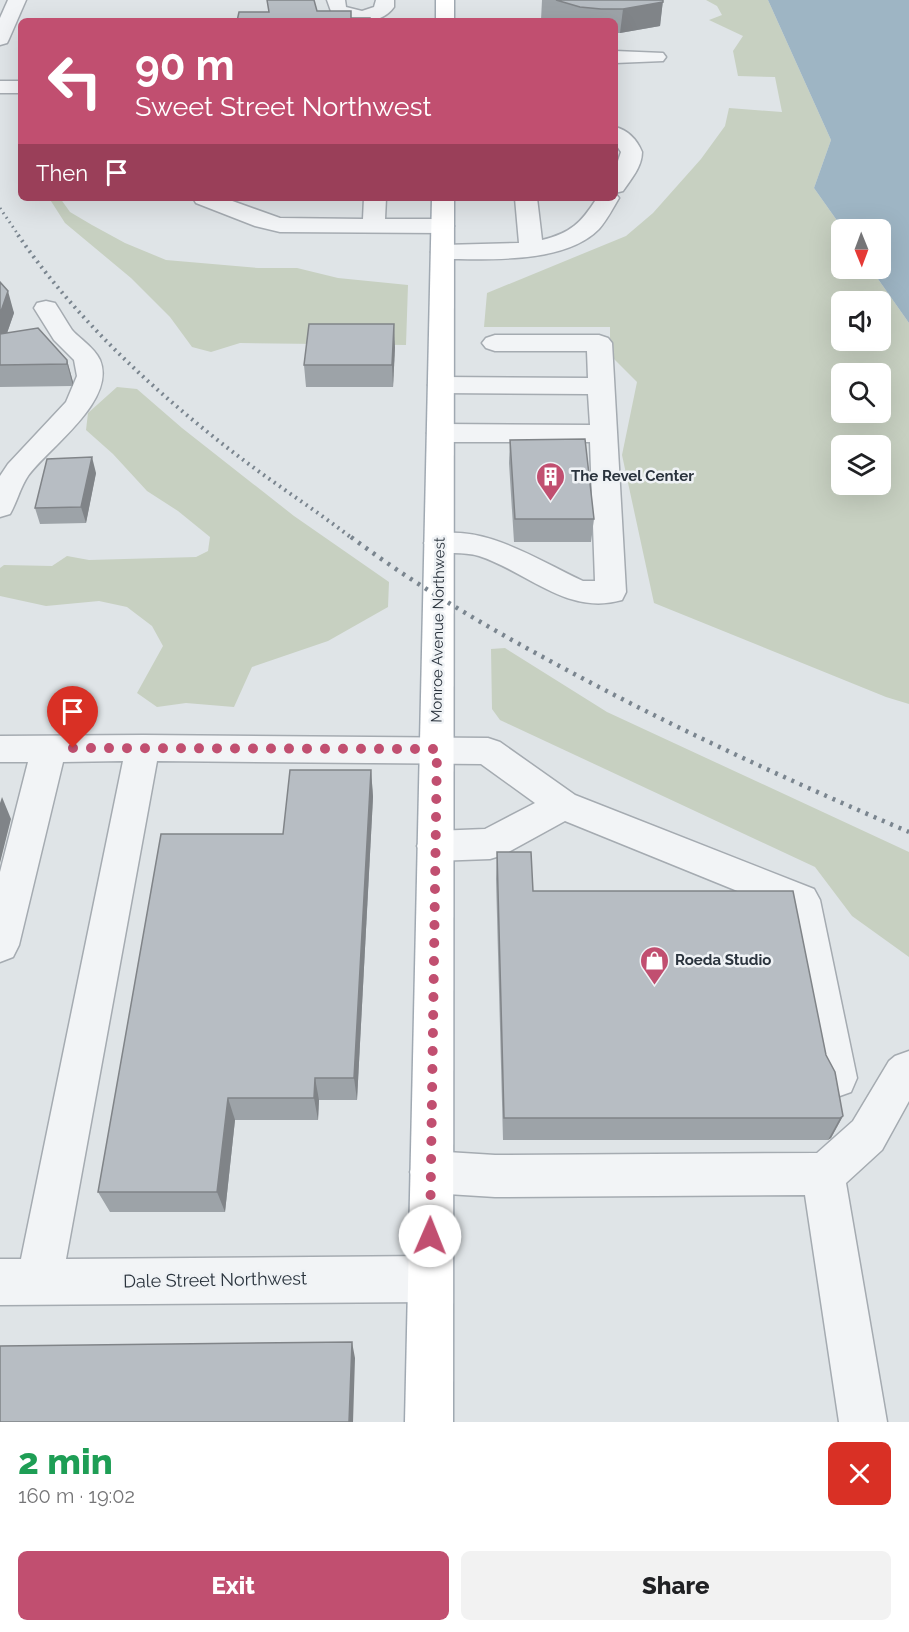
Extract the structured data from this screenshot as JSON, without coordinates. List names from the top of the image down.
{
  "streets": {
    "main road": ["Monroe Avenue Northwest"],
    "street": ["Dale Street Northwest"]
  },
  "crossings": [
    ["Monroe Avenue Northwest", "Dale Street Northwest"]
  ],
  "places": {
    "building": ["The Revel Center"],
    "shop": ["Roeda Studio"]
  },
  "north": "bottom",
  "page": {
    "turn": ["90 m", "Sweet Street Northwest"],
    "then": "Then",
    "heading": ["2 min", "160 m · 19:02"],
    "buttons": ["Exit", "Share"]
  }
}
